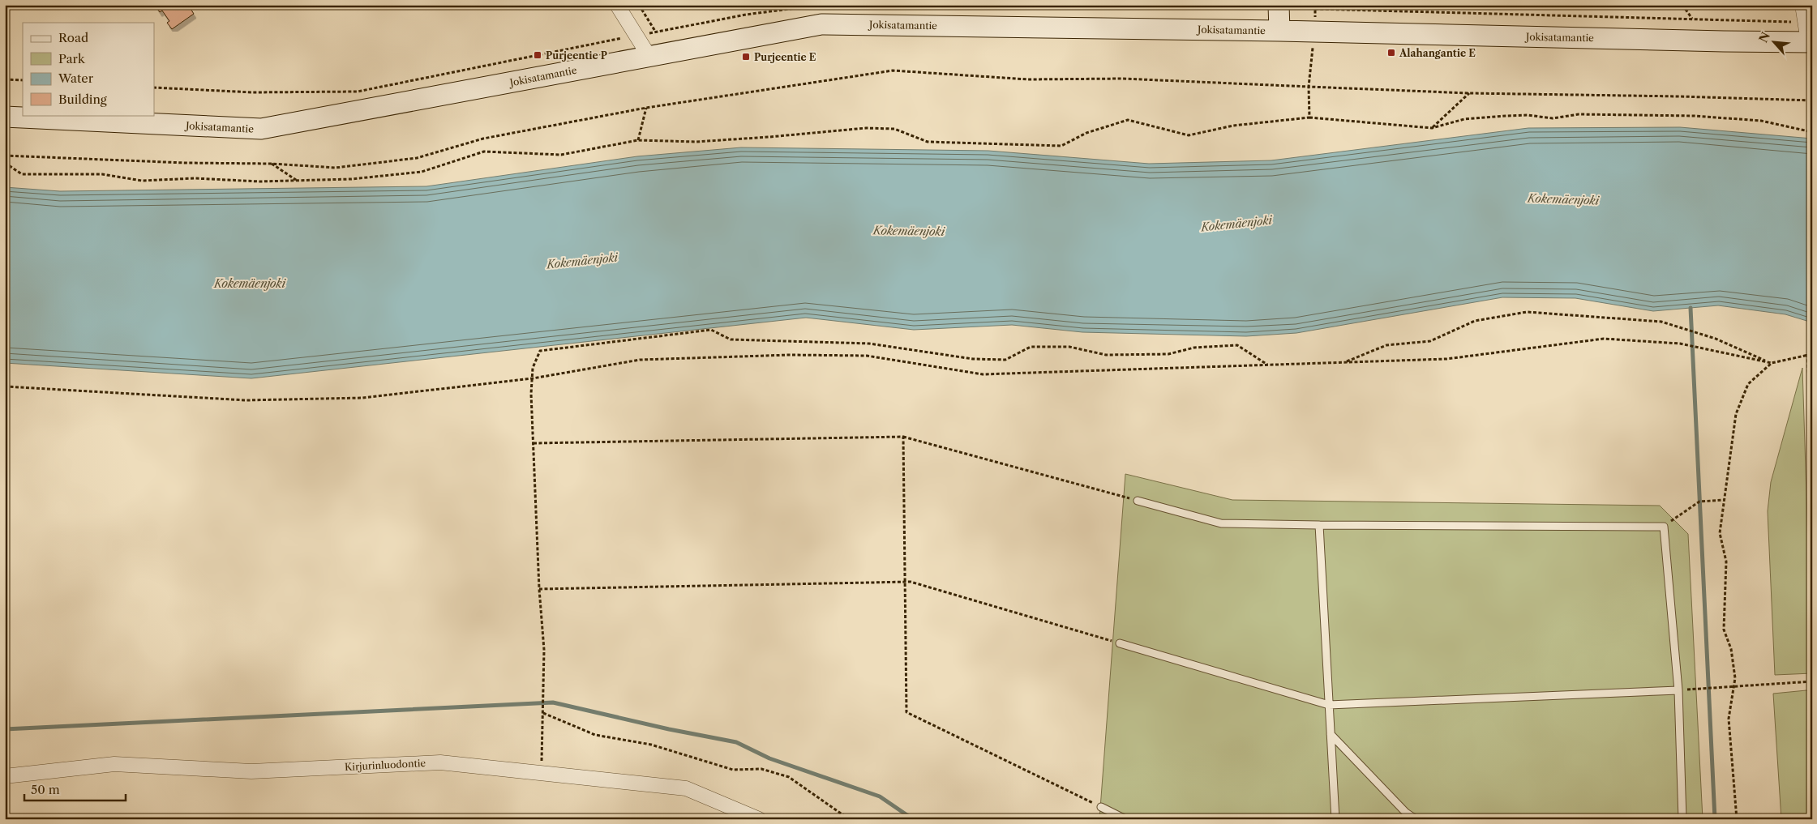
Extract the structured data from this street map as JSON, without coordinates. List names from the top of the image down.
{
  "streets": {
    "street": ["Jokisatamantie", "Kirjurinluodontie"]
  },
  "water": ["Kokemäenjoki"],
  "places": {
    "transit": ["Alahangantie E", "Purjeentie P", "Purjeentie E"]
  },
  "legend": [
    "Road",
    "Park",
    "Water",
    "Building"
  ],
  "scale_bar": "50 m",
  "north": "top left"
}
